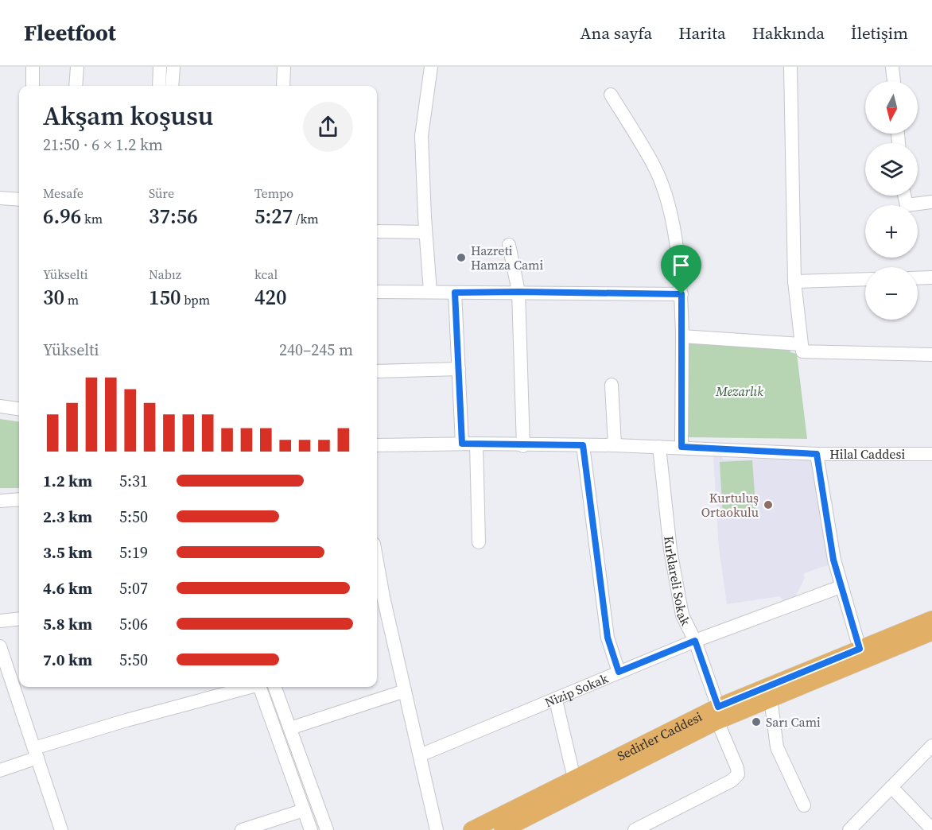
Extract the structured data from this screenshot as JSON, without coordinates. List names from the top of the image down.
{
  "streets": {
    "main road": ["Sedirler Caddesi"],
    "street": ["Hilal Caddesi", "Kırklareli Sokak", "Nizip Sokak"]
  },
  "crossings": [
    ["Hilal Caddesi", "Kırklareli Sokak"],
    ["Kırklareli Sokak", "Nizip Sokak"],
    ["Kırklareli Sokak", "Sedirler Caddesi"]
  ],
  "parks": ["Mezarlık"],
  "places": ["Hazreti Hamza Cami", "Kurtuluş Ortaokulu", "Sarı Cami"],
  "north": "bottom",
  "page": {
    "header": "Fleetfoot",
    "nav": [
      "Ana sayfa",
      "Harita",
      "Hakkında",
      "İletişim"
    ],
    "map_buttons": ["+", "−"],
    "heading": ["Akşam koşusu", "21:50 · 6 × 1.2 km"],
    "stats": [
      ["Mesafe", "6.96 km"],
      ["Süre", "37:56"],
      ["Tempo", "5:27 /km"],
      ["Yükselti", "30 m"],
      ["Nabız", "150 bpm"],
      ["kcal", "420"]
    ],
    "chart": ["Yükselti", "240–245 m"],
    "list": [
      {
        "name": "1.2 km",
        "note": "5:31"
      },
      {
        "name": "2.3 km",
        "note": "5:50"
      },
      {
        "name": "3.5 km",
        "note": "5:19"
      },
      {
        "name": "4.6 km",
        "note": "5:07"
      },
      {
        "name": "5.8 km",
        "note": "5:06"
      },
      {
        "name": "7.0 km",
        "note": "5:50"
      }
    ]
  }
}
